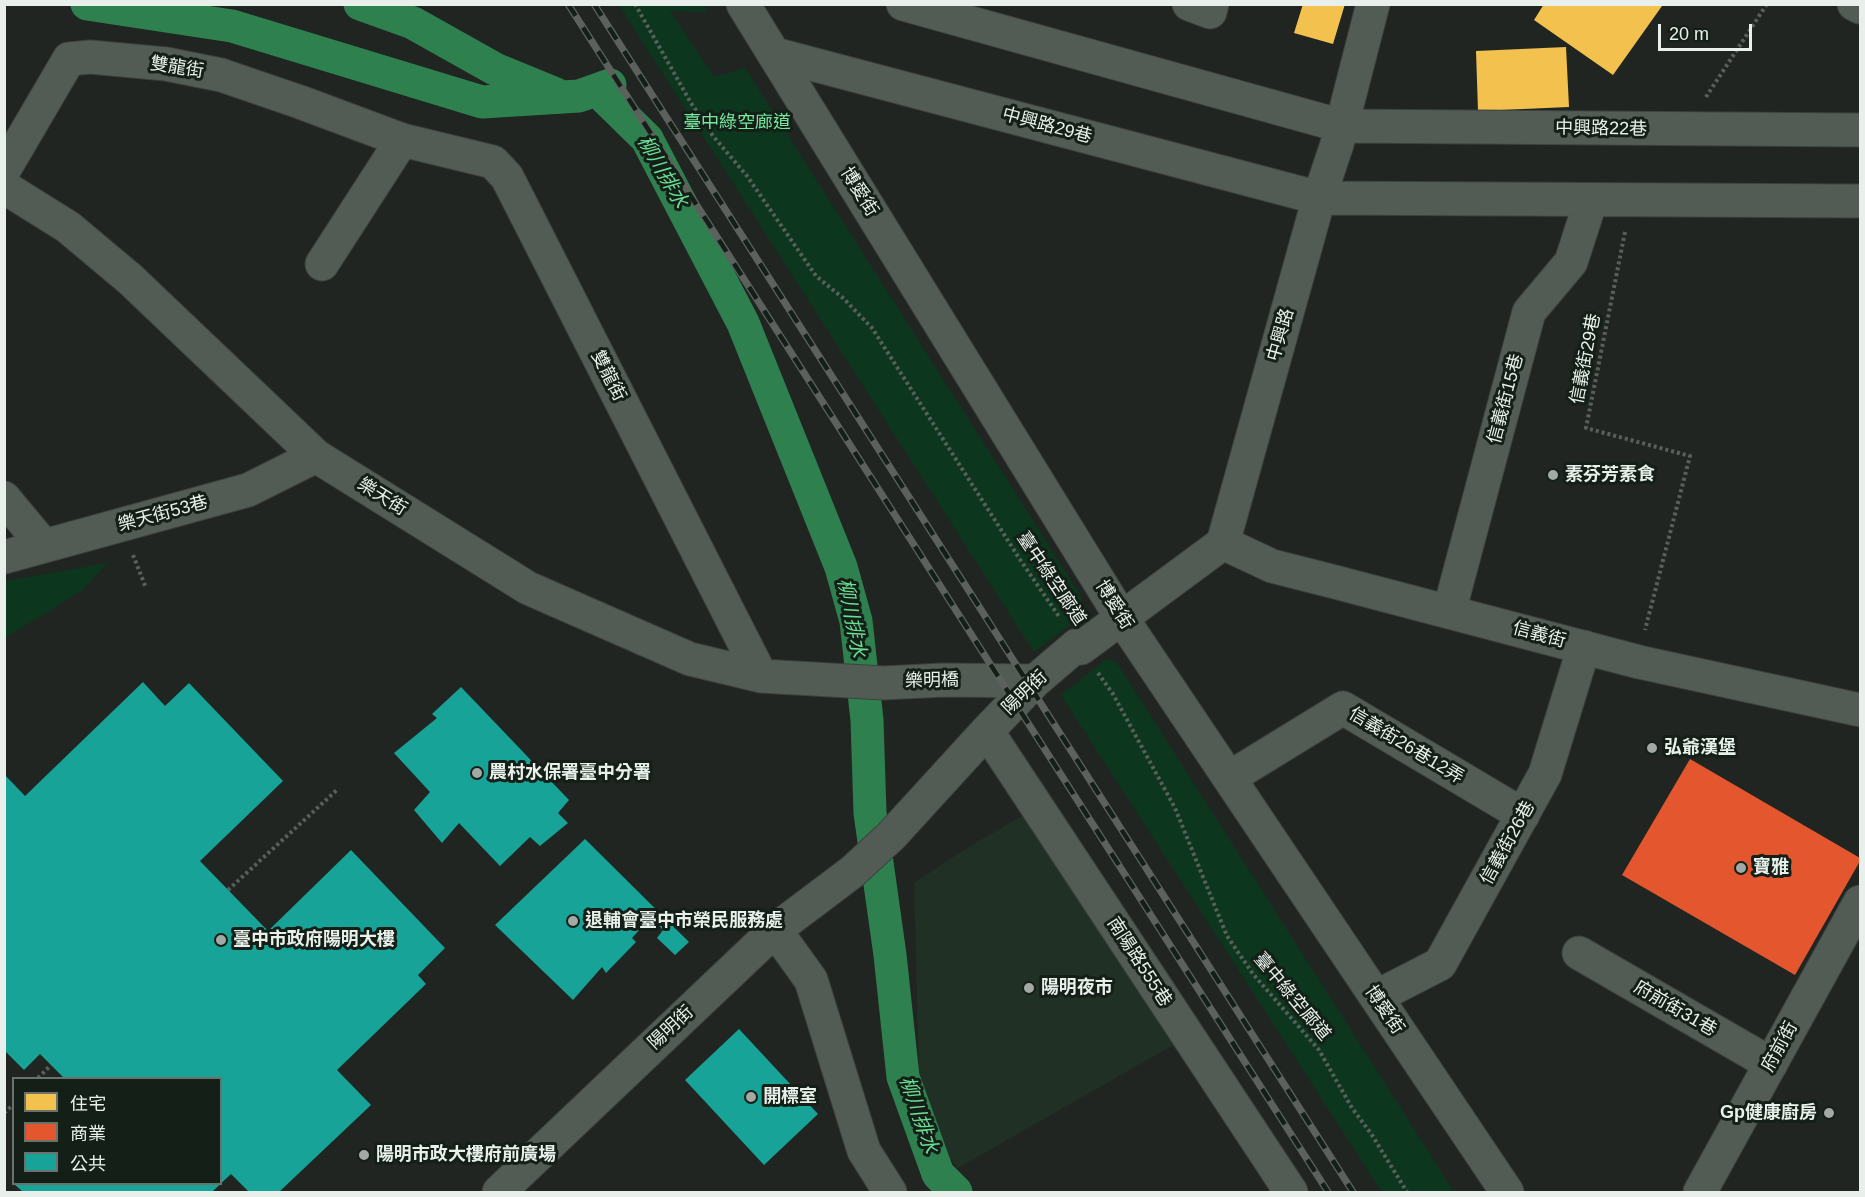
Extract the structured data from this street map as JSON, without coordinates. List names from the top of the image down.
{
  "streets": {
    "street": [
      "雙龍街",
      "中興路29巷",
      "中興路22巷",
      "博愛街",
      "中興路",
      "信義街15巷",
      "樂天街",
      "樂天街53巷",
      "信義街",
      "樂明橋",
      "陽明街",
      "信義街26巷12弄",
      "信義街26巷",
      "南陽路555巷",
      "府前街31巷",
      "府前街"
    ],
    "path": ["信義街29巷", "臺中綠空廊道"]
  },
  "crossings": [
    ["雙龍街", "樂天街"],
    ["中興路29巷", "博愛街"],
    ["中興路29巷", "中興路"],
    ["中興路29巷", "信義街29巷"],
    ["中興路29巷", "信義街15巷"],
    ["中興路22巷", "中興路"],
    ["博愛街", "陽明街"],
    ["博愛街", "信義街26巷12弄"],
    ["博愛街", "信義街26巷"],
    ["中興路", "信義街"],
    ["信義街15巷", "信義街"],
    ["樂天街", "樂天街53巷"],
    ["樂天街", "樂明橋"],
    ["臺中綠空廊道", "陽明街"],
    ["信義街", "信義街26巷"],
    ["樂明橋", "陽明街"],
    ["陽明街", "南陽路555巷"],
    ["信義街26巷12弄", "信義街26巷"],
    ["府前街31巷", "府前街"]
  ],
  "water": ["柳川排水"],
  "parks": ["臺中綠空廊道"],
  "places": [
    "素芬芳素食",
    "弘爺漢堡",
    "農村水保署臺中分署",
    "寶雅",
    "退輔會臺中市榮民服務處",
    "臺中市政府陽明大樓",
    "陽明夜市",
    "開標室",
    "Gp健康廚房",
    "陽明市政大樓府前廣場"
  ],
  "legend": ["住宅", "商業", "公共"],
  "scale_bar": "20 m"
}
